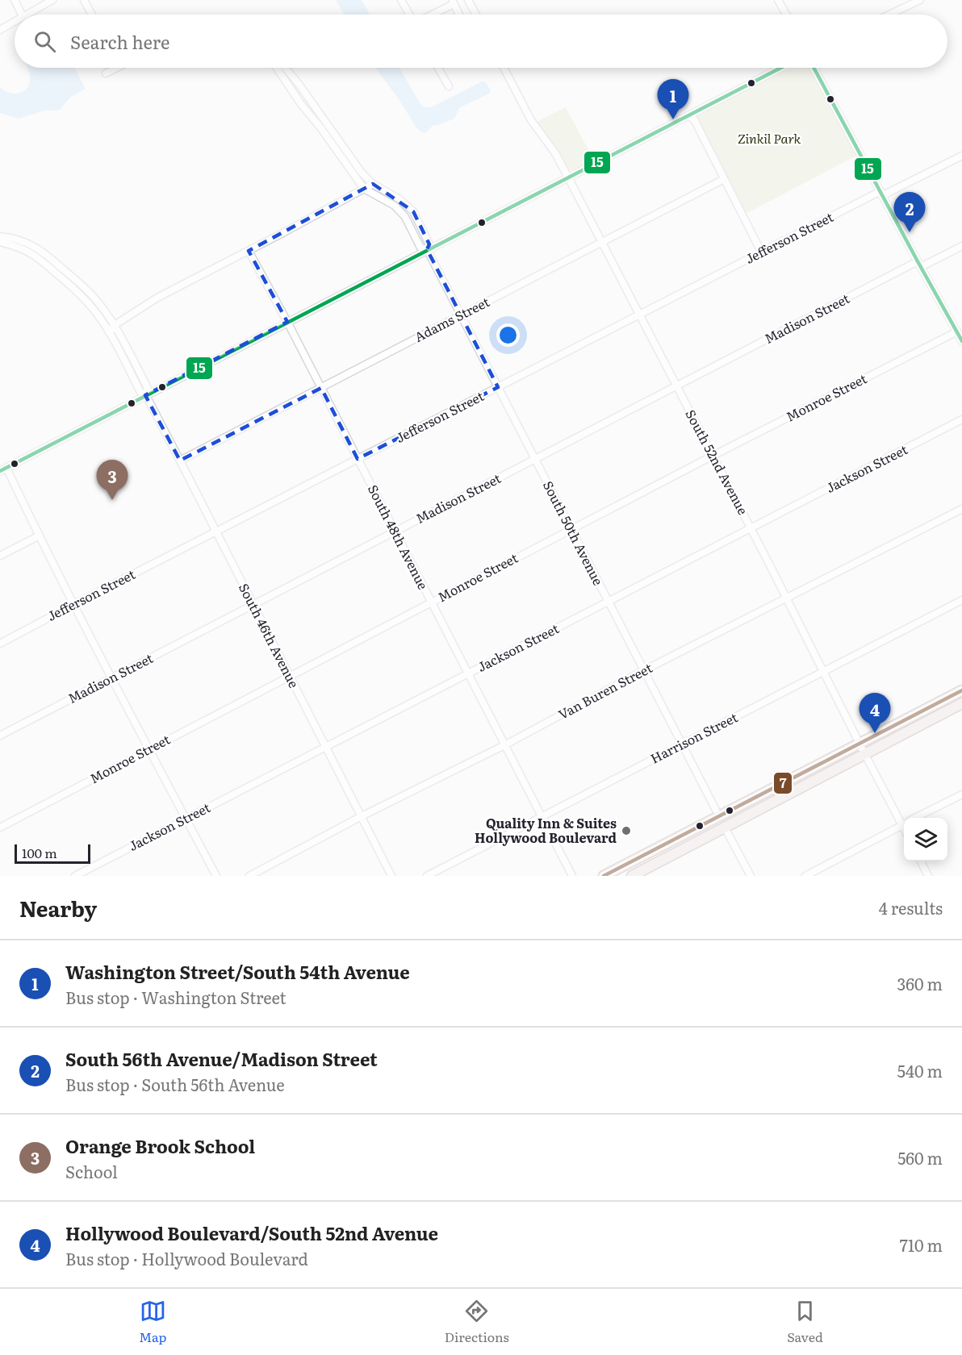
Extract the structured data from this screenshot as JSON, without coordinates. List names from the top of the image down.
{
  "streets": {
    "street": [
      "Jefferson Street",
      "Madison Street",
      "Adams Street",
      "Monroe Street",
      "South 52nd Avenue",
      "Jackson Street",
      "South 50th Avenue",
      "South 48th Avenue",
      "South 46th Avenue",
      "Van Buren Street",
      "Harrison Street"
    ]
  },
  "crossings": [
    ["Jefferson Street", "South 52nd Avenue"],
    ["Jefferson Street", "South 50th Avenue"],
    ["Jefferson Street", "South 48th Avenue"],
    ["Jefferson Street", "South 46th Avenue"],
    ["Madison Street", "South 52nd Avenue"],
    ["Madison Street", "South 50th Avenue"],
    ["Madison Street", "South 48th Avenue"],
    ["Madison Street", "South 46th Avenue"],
    ["Adams Street", "South 52nd Avenue"],
    ["Adams Street", "South 50th Avenue"],
    ["Adams Street", "South 48th Avenue"],
    ["Adams Street", "South 46th Avenue"],
    ["Monroe Street", "South 52nd Avenue"],
    ["Monroe Street", "South 50th Avenue"],
    ["Monroe Street", "South 48th Avenue"],
    ["Monroe Street", "South 46th Avenue"],
    ["South 52nd Avenue", "Jackson Street"],
    ["South 52nd Avenue", "Van Buren Street"],
    ["South 52nd Avenue", "Harrison Street"],
    ["Jackson Street", "South 50th Avenue"],
    ["Jackson Street", "South 48th Avenue"],
    ["Jackson Street", "South 46th Avenue"],
    ["South 50th Avenue", "Van Buren Street"],
    ["South 50th Avenue", "Harrison Street"],
    ["South 48th Avenue", "Van Buren Street"],
    ["South 48th Avenue", "Harrison Street"],
    ["South 46th Avenue", "Van Buren Street"]
  ],
  "parks": ["Zinkil Park"],
  "places": ["Quality Inn & Suites Hollywood Boulevard"],
  "lines": ["transit line 15", "transit line 7"],
  "scale_bar": "100 m",
  "page": {
    "search": "Search here",
    "pins": [
      "1",
      "2",
      "3",
      "4"
    ],
    "scale": "100 m",
    "heading": ["Nearby", "4 results"],
    "list": [
      {
        "mark": "1",
        "name": "Washington Street/South 54th Avenue",
        "note": "Bus stop · Washington Street",
        "value": "360 m"
      },
      {
        "mark": "2",
        "name": "South 56th Avenue/Madison Street",
        "note": "Bus stop · South 56th Avenue",
        "value": "540 m"
      },
      {
        "mark": "3",
        "name": "Orange Brook School",
        "note": "School",
        "value": "560 m"
      },
      {
        "mark": "4",
        "name": "Hollywood Boulevard/South 52nd Avenue",
        "note": "Bus stop · Hollywood Boulevard",
        "value": "710 m"
      }
    ],
    "nav": ["Map", "Directions", "Saved"]
  }
}
